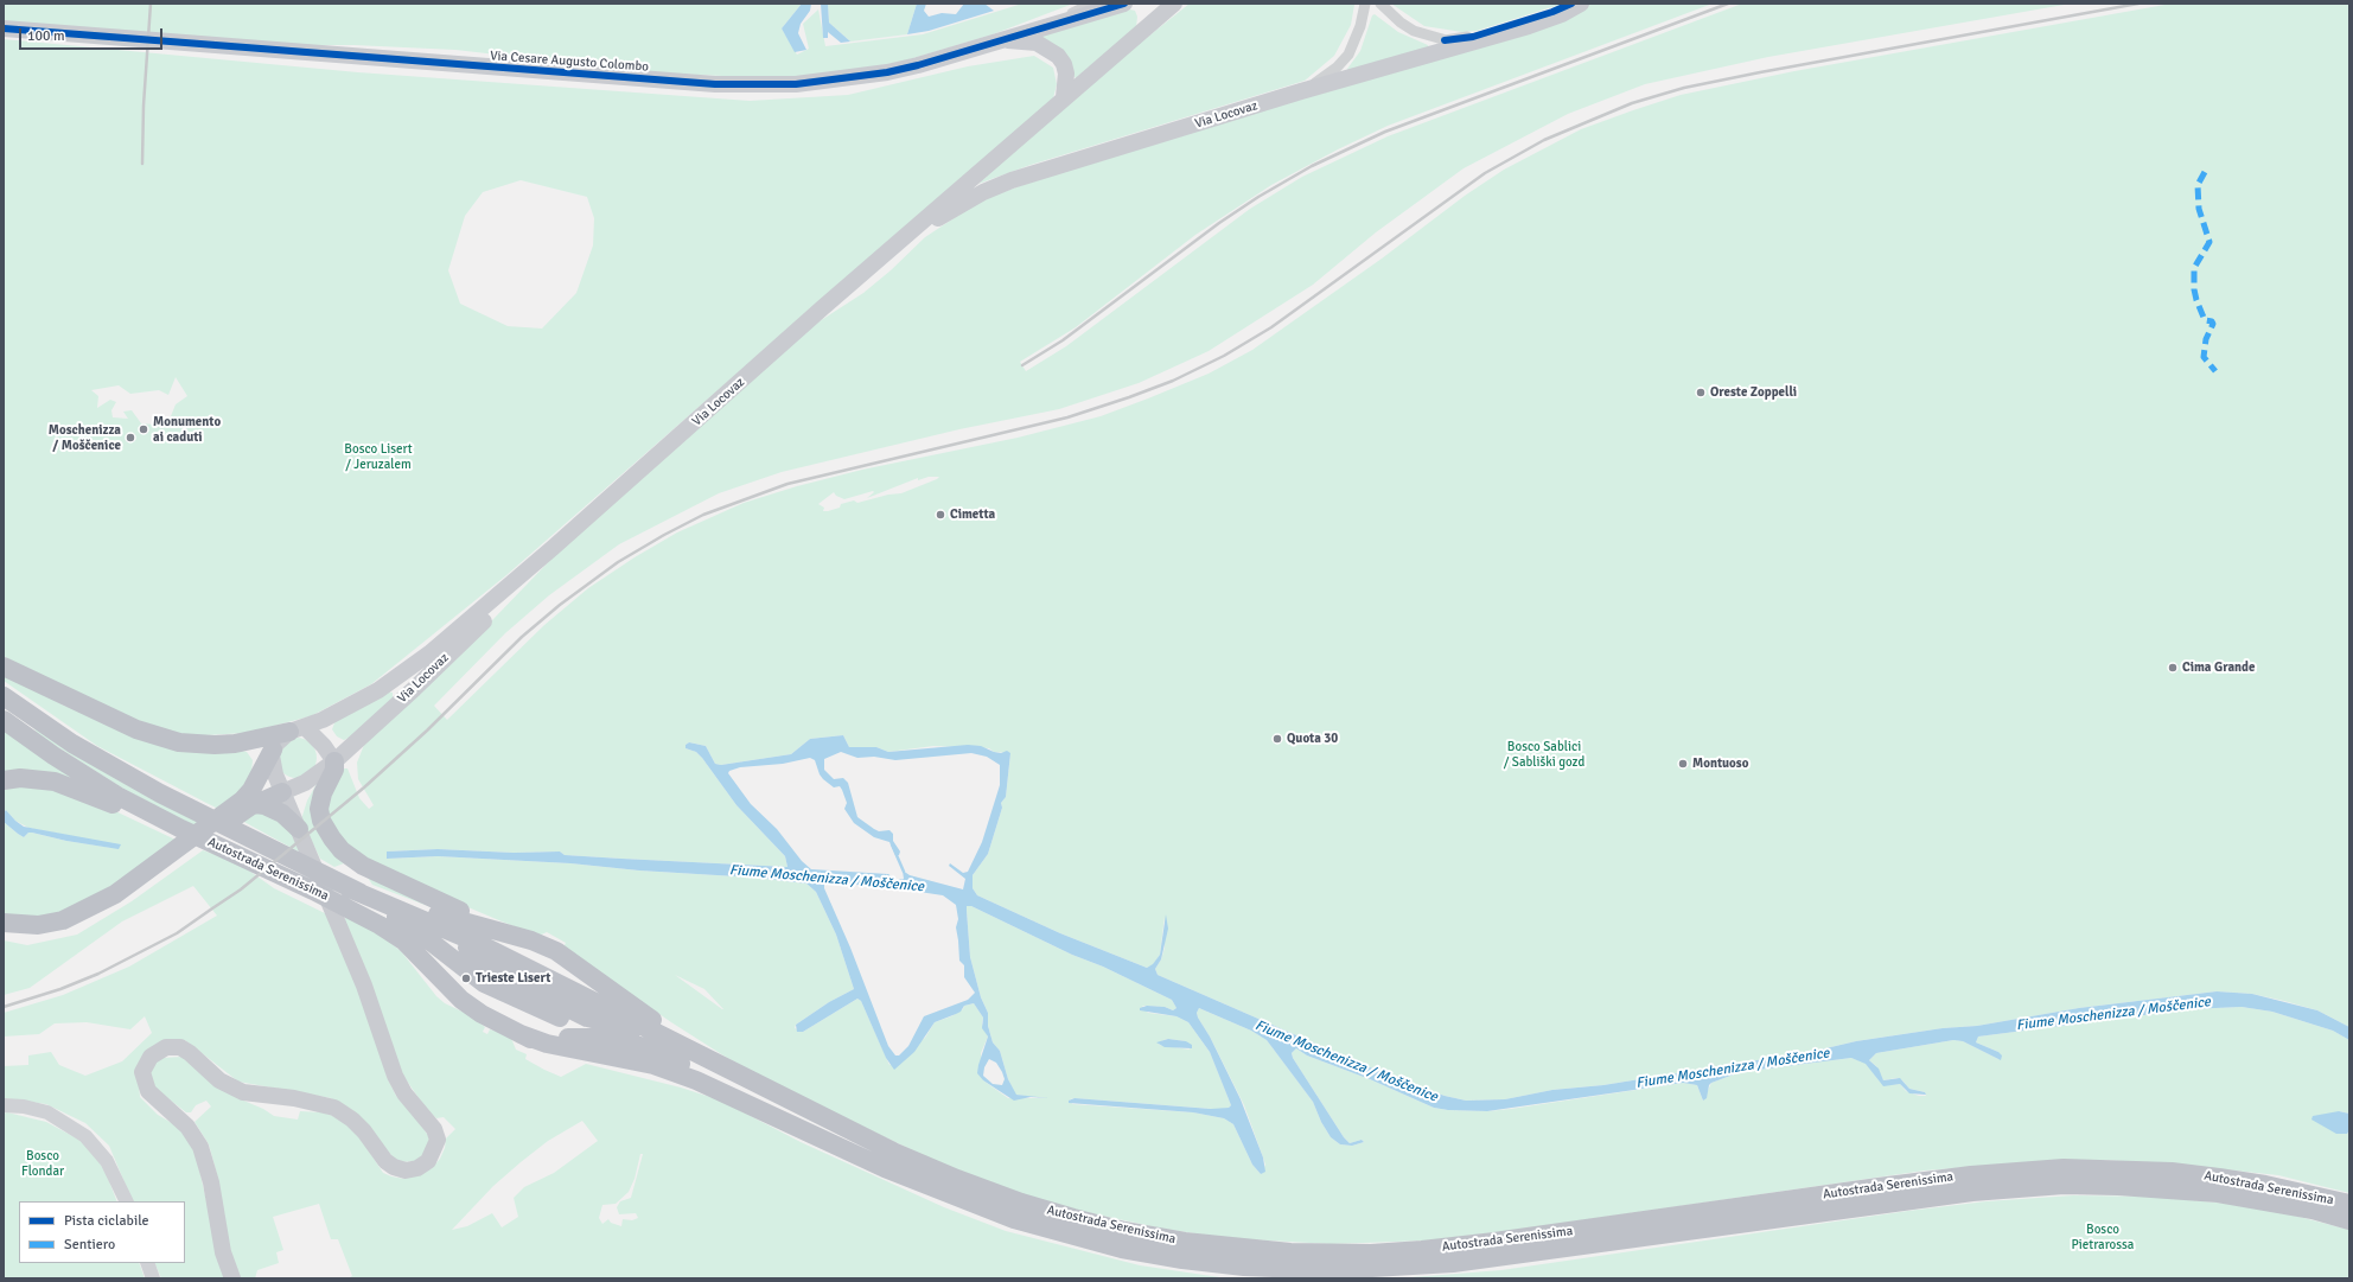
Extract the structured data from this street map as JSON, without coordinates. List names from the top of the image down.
{
  "streets": {
    "highway": ["Autostrada Serenissima"],
    "main road": ["Via Cesare Augusto Colombo", "Via Locovaz"]
  },
  "water": ["Fiume Moschenizza / Moščenice"],
  "parks": [
    "Bosco Lisert / Jeruzalem",
    "Bosco Sablici / Sabliški gozd",
    "Bosco Flondar",
    "Bosco Pietrarossa"
  ],
  "places": [
    "Oreste Zoppelli",
    "Monumento ai caduti",
    "Moschenizza / Moščenice",
    "Cimetta",
    "Cima Grande",
    "Quota 30",
    "Montuoso",
    "Trieste Lisert"
  ],
  "legend": ["Pista ciclabile", "Sentiero"],
  "scale_bar": "100 m"
}
